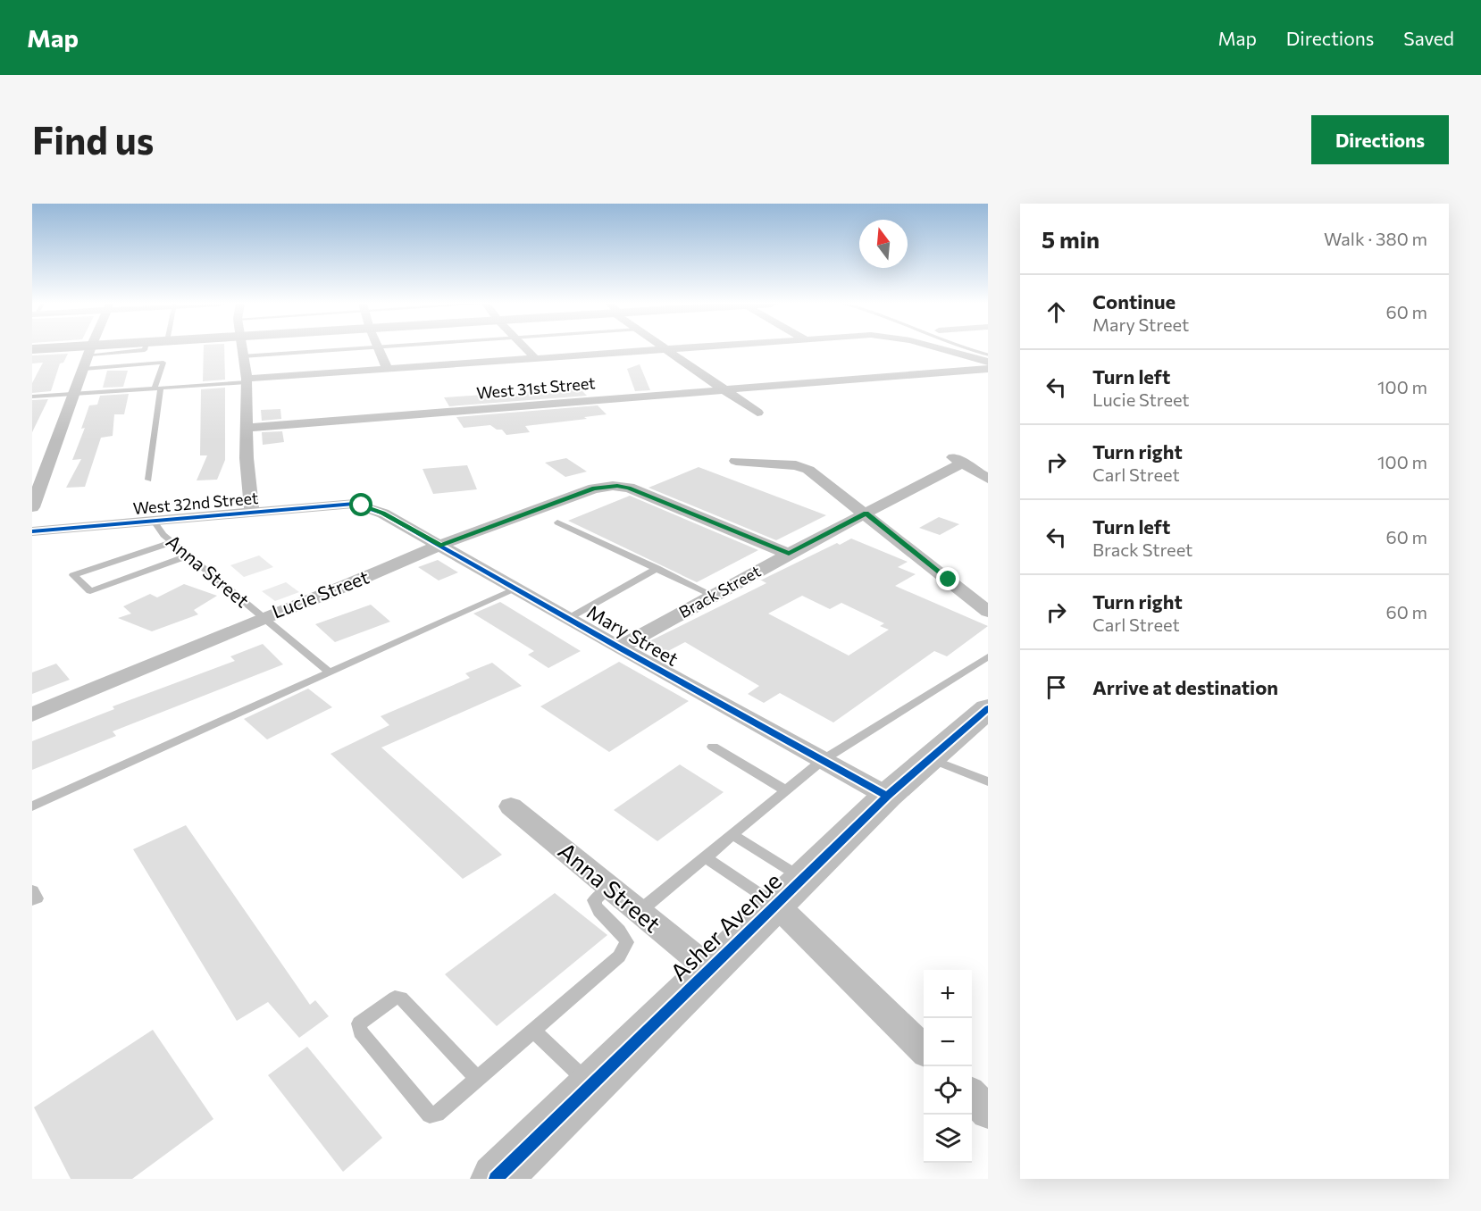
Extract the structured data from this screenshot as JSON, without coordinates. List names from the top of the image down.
{
  "streets": {
    "main road": ["Asher Avenue"],
    "street": [
      "West 31st Street",
      "West 32nd Street",
      "Anna Street",
      "Brack Street",
      "Lucie Street",
      "Mary Street"
    ]
  },
  "crossings": [
    ["West 32nd Street", "Anna Street"],
    ["West 32nd Street", "Mary Street"],
    ["Anna Street", "Lucie Street"],
    ["Anna Street", "Asher Avenue"],
    ["Brack Street", "Lucie Street"],
    ["Brack Street", "Mary Street"],
    ["Lucie Street", "Mary Street"],
    ["Mary Street", "Asher Avenue"]
  ],
  "north": "top",
  "page": {
    "header": "Map",
    "nav": ["Map", "Directions", "Saved"],
    "buttons": "Directions",
    "title": "Find us",
    "heading": ["5 min", "Walk · 380 m"],
    "list": [
      ["Continue", "Mary Street", "60 m"],
      ["Turn left", "Lucie Street", "100 m"],
      ["Turn right", "Carl Street", "100 m"],
      ["Turn left", "Brack Street", "60 m"],
      ["Turn right", "Carl Street", "60 m"],
      "Arrive at destination"
    ],
    "map_buttons": ["+", "−"]
  }
}
